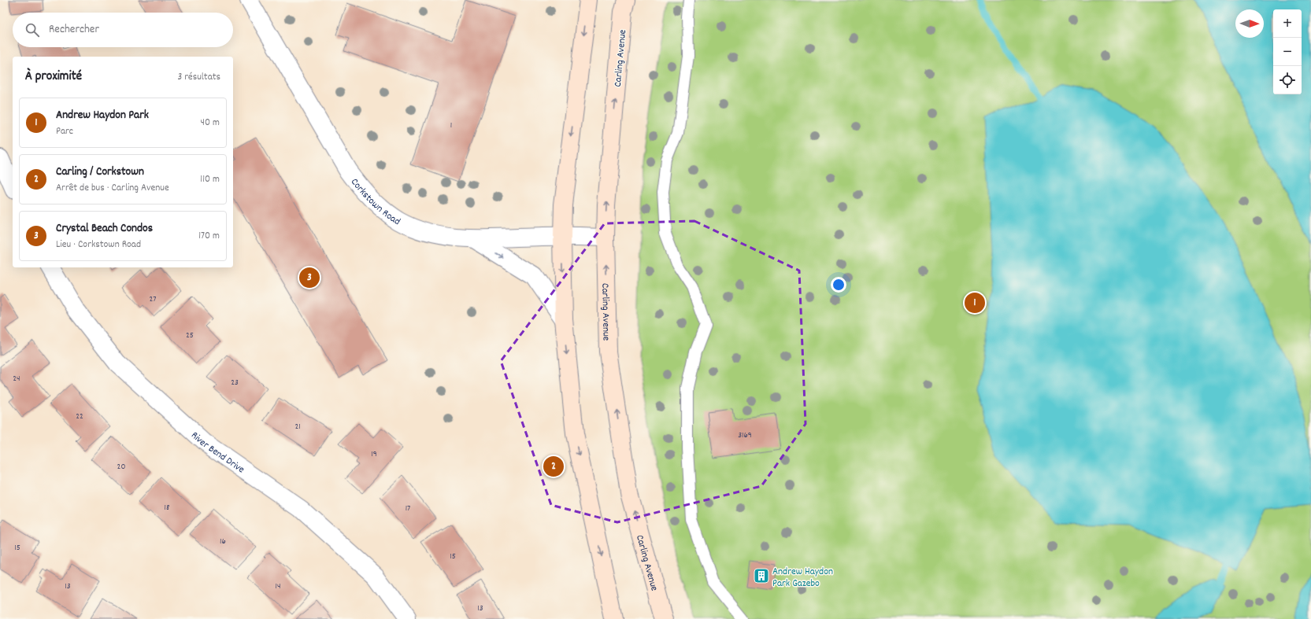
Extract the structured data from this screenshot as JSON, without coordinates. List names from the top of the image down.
{
  "streets": {
    "main road": ["Carling Avenue"],
    "street": ["Corkstown Road", "River Bend Drive"]
  },
  "crossings": [
    ["Carling Avenue", "Corkstown Road"]
  ],
  "places": {
    "building": ["Andrew Haydon Park Gazebo"]
  },
  "house_numbers": [
    "1",
    "27",
    "25",
    "24",
    "23",
    "22",
    "21",
    "3169",
    "19",
    "20",
    "18",
    "17",
    "16",
    "15",
    "15",
    "13",
    "14",
    "13"
  ],
  "north": "right",
  "page": {
    "map_buttons": ["+", "−"],
    "search": "Rechercher",
    "heading": ["À proximité", "3 résultats"],
    "list": [
      {
        "mark": "1",
        "name": "Andrew Haydon Park",
        "note": "Parc",
        "value": "40 m"
      },
      {
        "mark": "2",
        "name": "Carling / Corkstown",
        "note": "Arrêt de bus · Carling Avenue",
        "value": "110 m"
      },
      {
        "mark": "3",
        "name": "Crystal Beach Condos",
        "note": "Lieu · Corkstown Road",
        "value": "170 m"
      }
    ],
    "pins": ["3", "1", "2"]
  }
}
